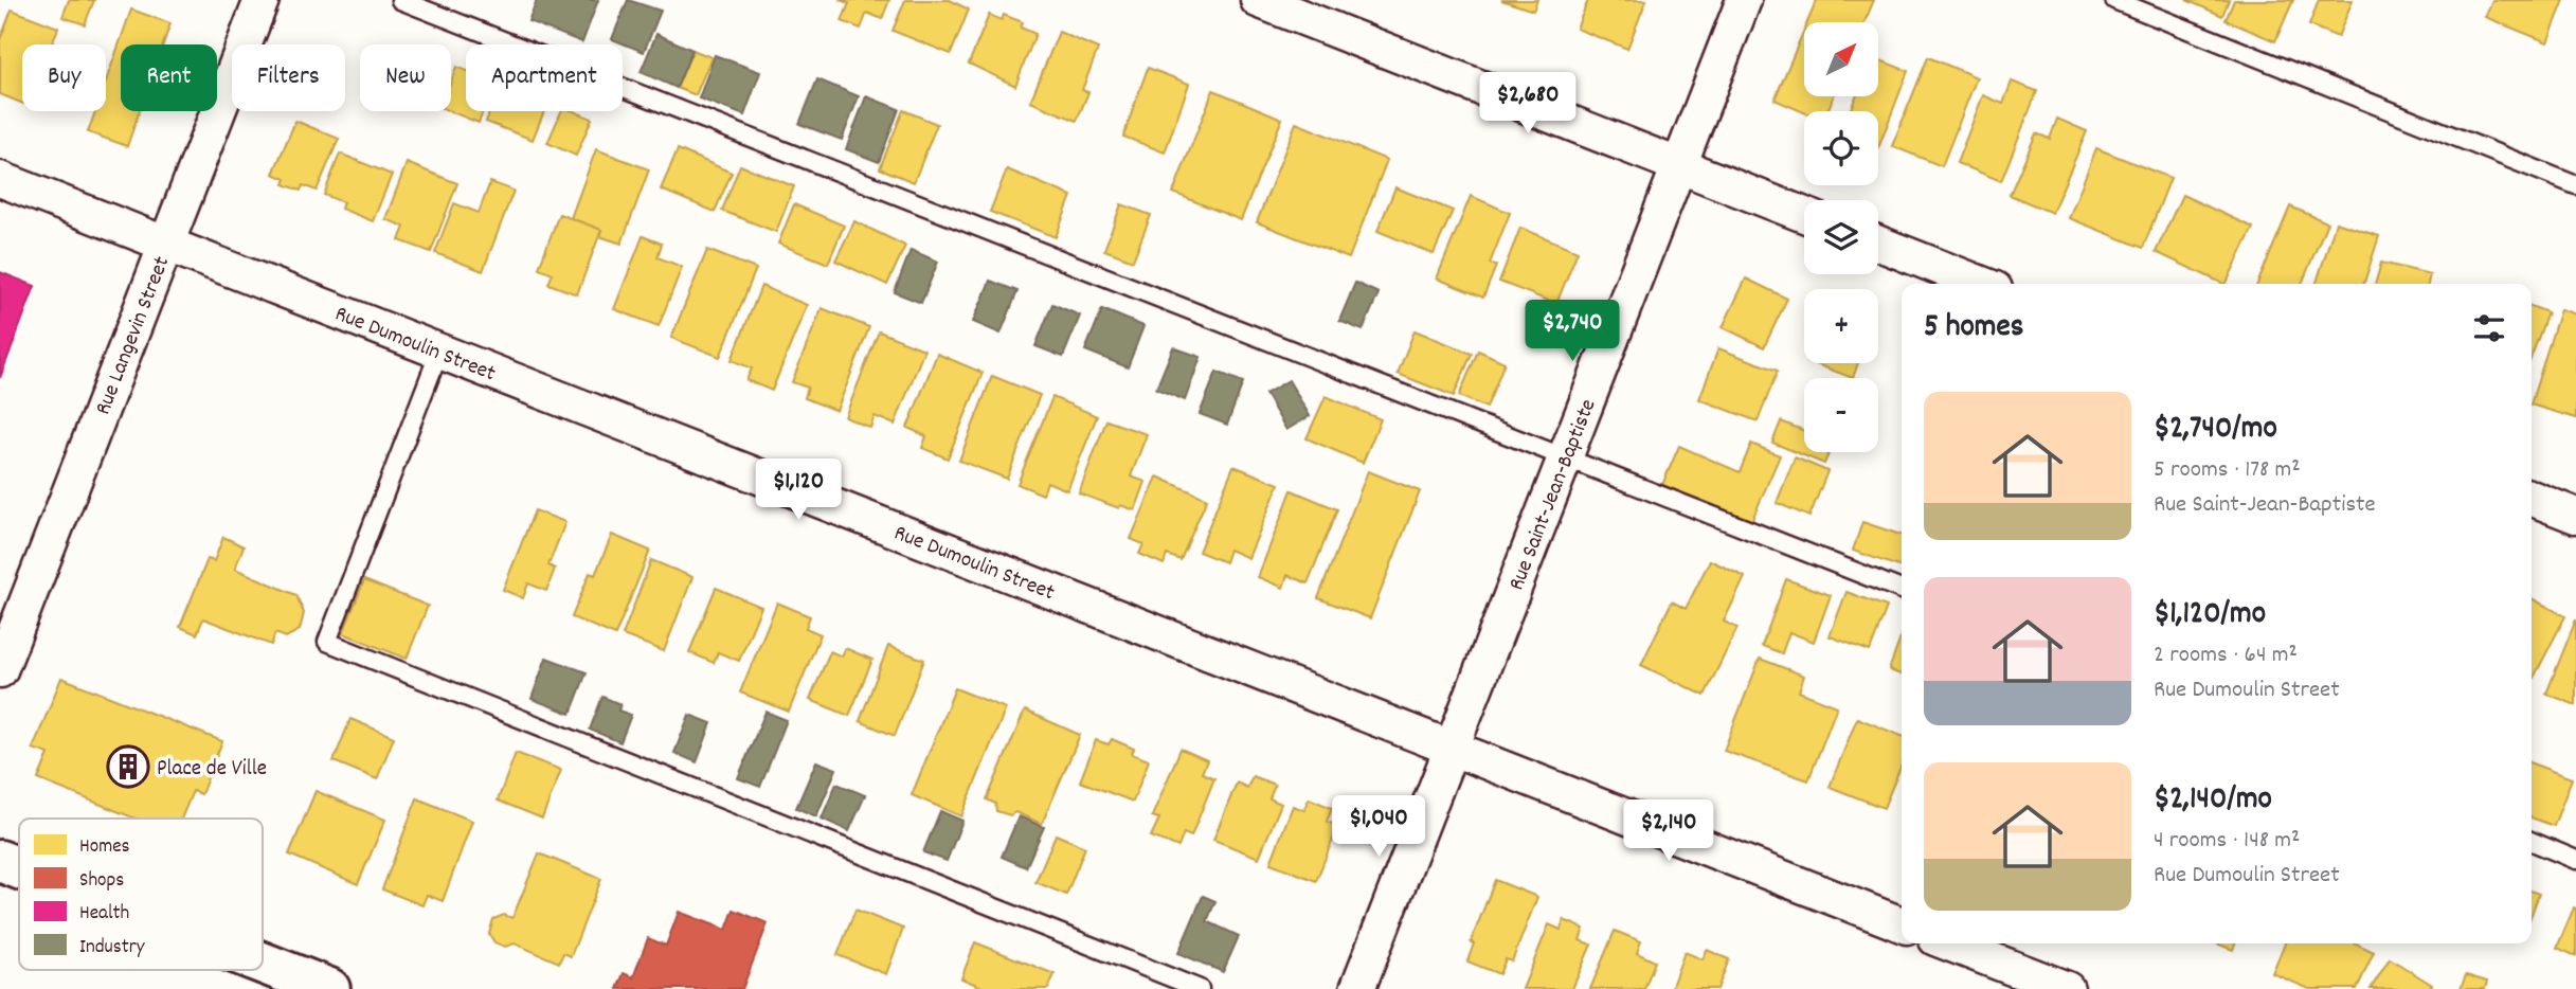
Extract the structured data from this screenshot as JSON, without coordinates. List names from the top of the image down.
{
  "streets": {
    "street": ["Rue Langevin Street", "Rue Dumoulin Street", "Rue Saint-Jean-Baptiste"]
  },
  "crossings": [
    ["Rue Langevin Street", "Rue Dumoulin Street"],
    ["Rue Dumoulin Street", "Rue Saint-Jean-Baptiste"]
  ],
  "places": {
    "building": ["Place de Ville"]
  },
  "legend": [
    "Homes",
    "Shops",
    "Health",
    "Industry"
  ],
  "north": "top right",
  "page": {
    "map_buttons": ["+", "−"],
    "chip": [
      "Buy",
      "Rent",
      "Filters",
      "New",
      "Apartment"
    ],
    "price": [
      "$2,680",
      "$2,740",
      "$1,120",
      "$1,040",
      "$2,140"
    ],
    "heading": "5 homes",
    "list": [
      {
        "name": "$2,740/mo",
        "note": "5 rooms · 178 m² · Rue Saint-Jean-Baptiste"
      },
      {
        "name": "$1,120/mo",
        "note": "2 rooms · 64 m² · Rue Dumoulin Street"
      },
      {
        "name": "$2,140/mo",
        "note": "4 rooms · 148 m² · Rue Dumoulin Street"
      }
    ]
  }
}
